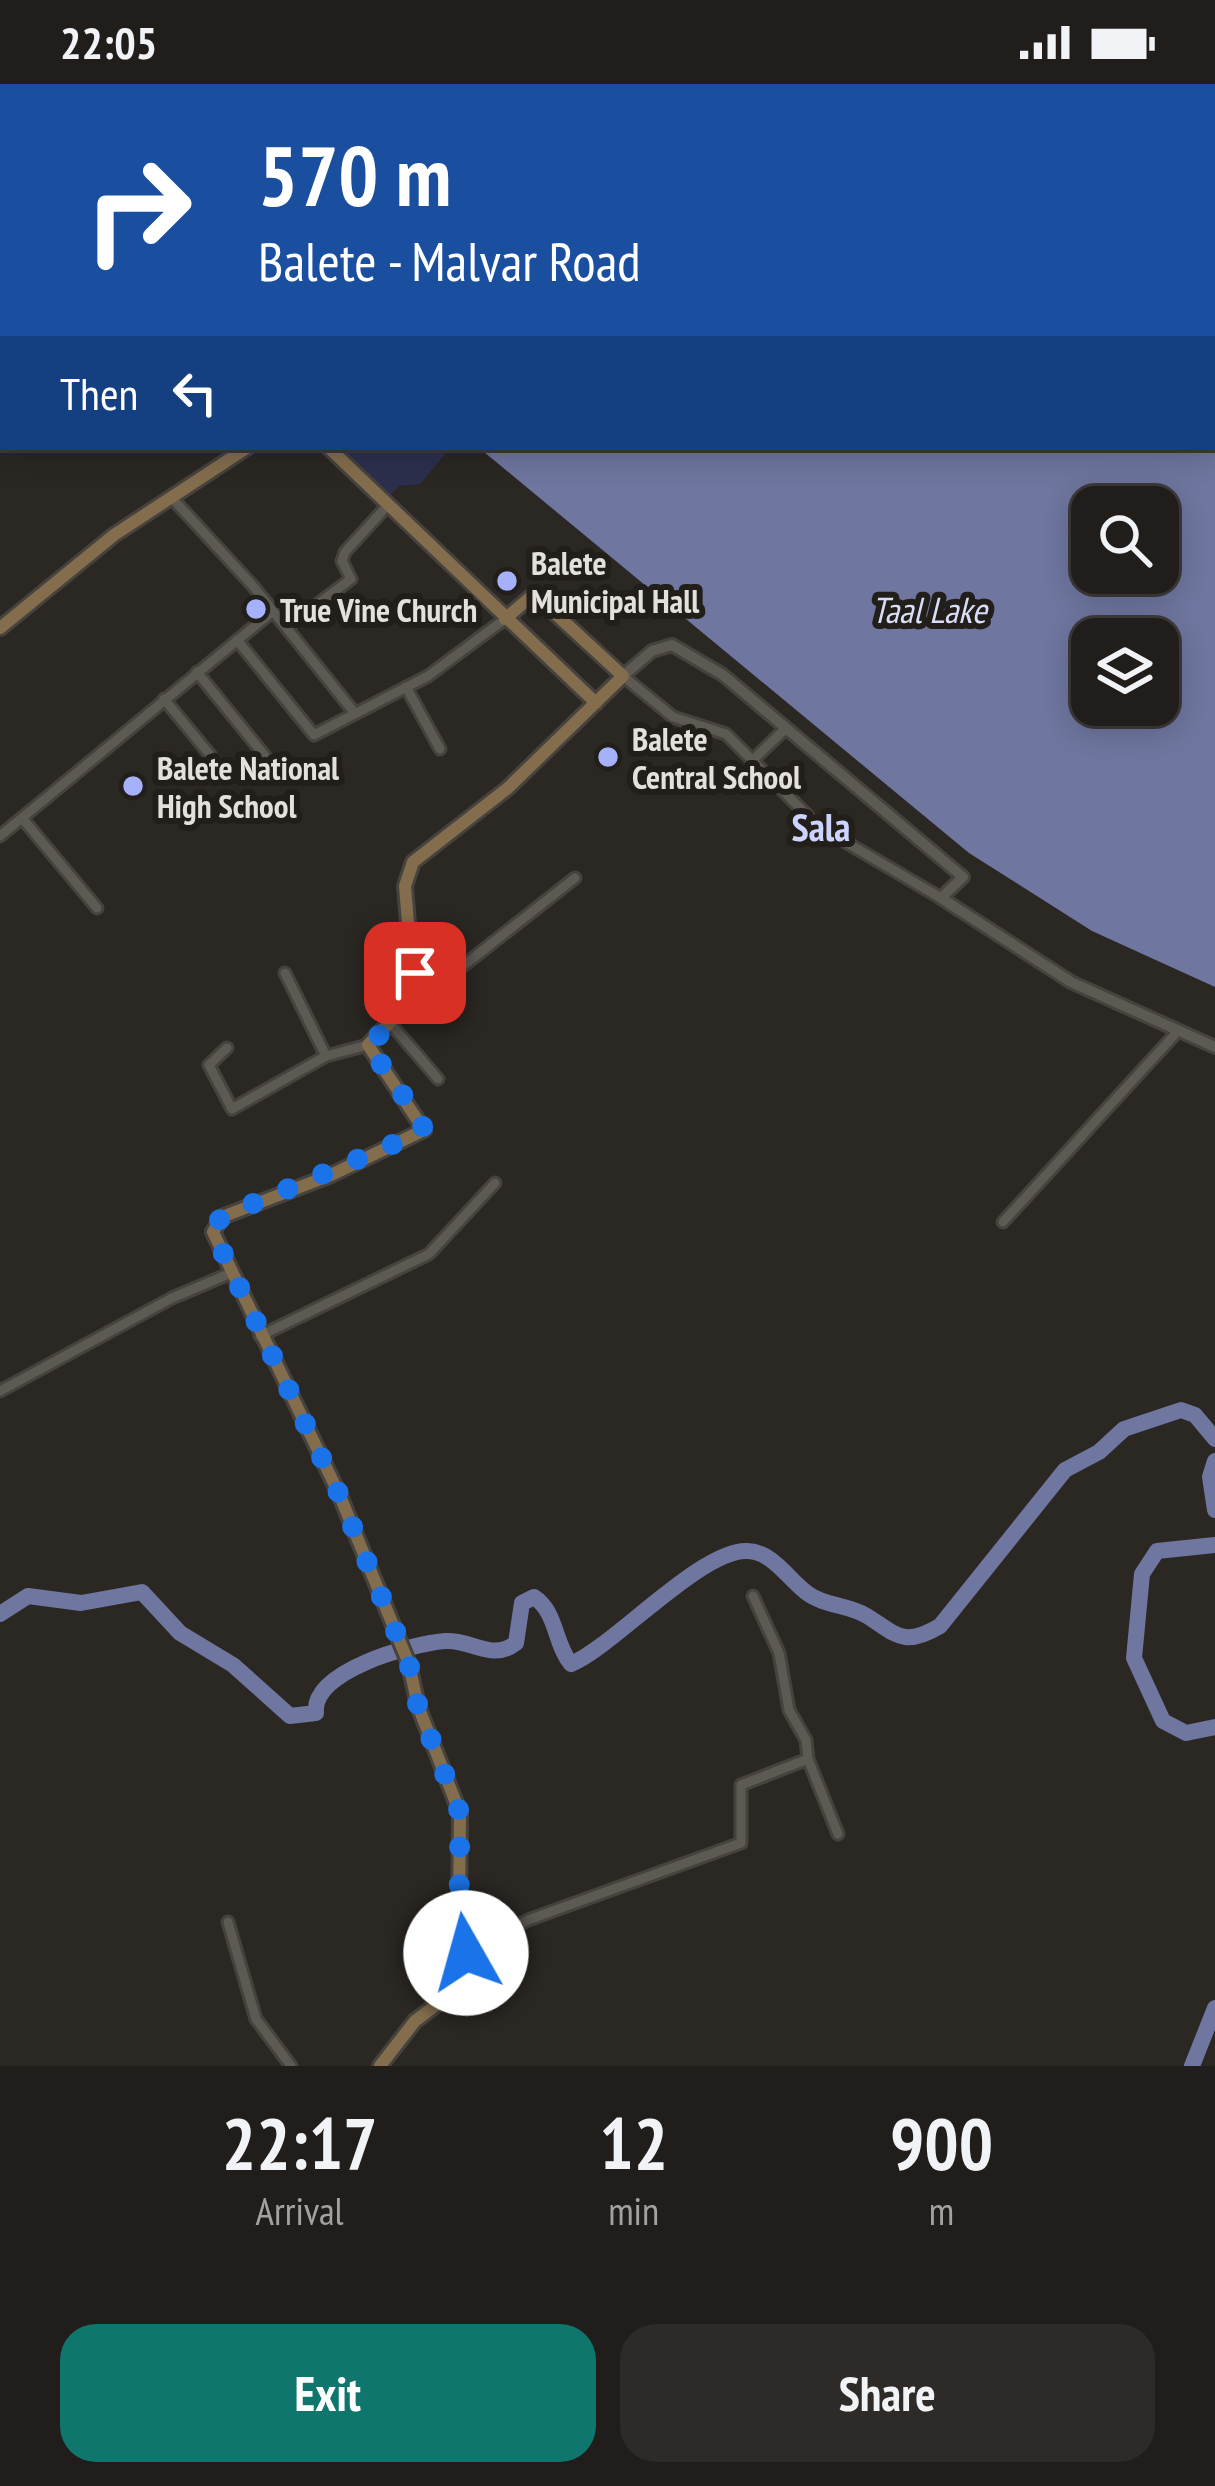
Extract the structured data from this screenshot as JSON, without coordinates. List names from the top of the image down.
{
  "districts": ["Sala"],
  "water": ["Taal Lake"],
  "places": [
    "Balete Municipal Hall",
    "True Vine Church",
    "Balete Central School",
    "Balete National High School"
  ],
  "page": {
    "status": "22:05",
    "turn": ["570 m", "Balete - Malvar Road"],
    "then": "Then",
    "eta": [
      "22:17",
      "Arrival",
      "12",
      "min",
      "900",
      "m"
    ],
    "buttons": ["Exit", "Share"]
  }
}
